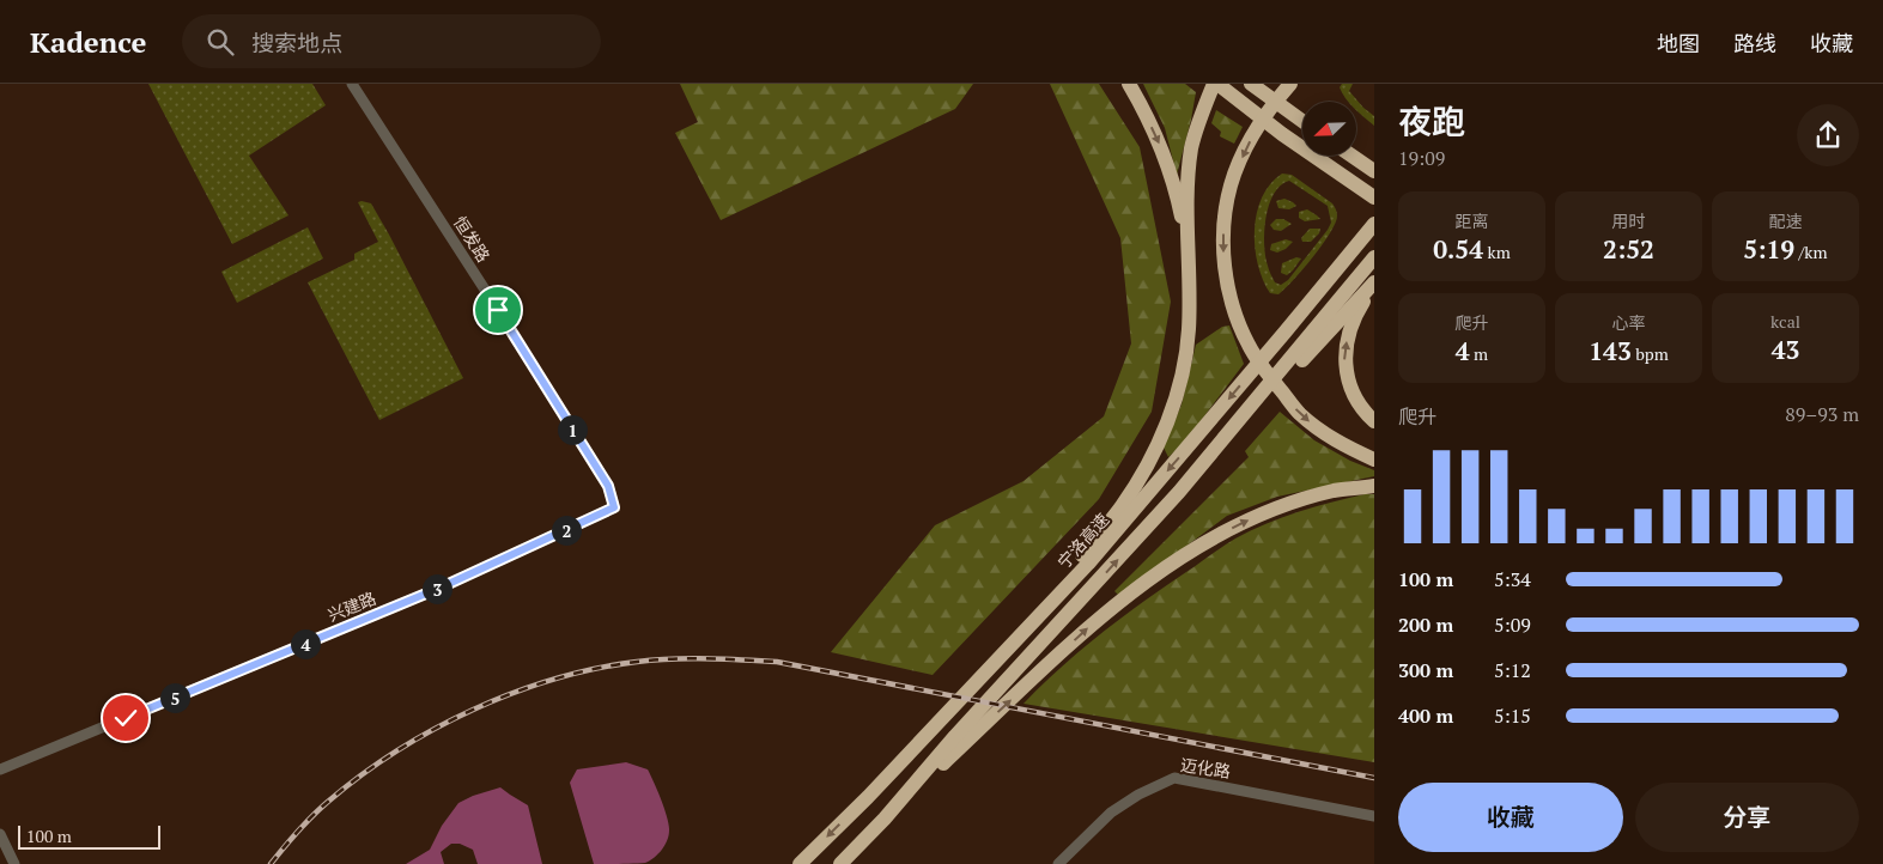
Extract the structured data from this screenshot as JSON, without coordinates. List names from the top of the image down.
{
  "streets": {
    "highway": ["宁洛高速"],
    "street": ["恒发路", "兴建路", "迈化路"]
  },
  "crossings": [
    ["恒发路", "兴建路"]
  ],
  "scale_bar": "100 m",
  "north": "bottom left",
  "page": {
    "header": "Kadence",
    "search": "搜索地点",
    "nav": ["地图", "路线", "收藏"],
    "heading": ["夜跑", "19:09"],
    "stats": [
      ["距离", "0.54 km"],
      ["用时", "2:52"],
      ["配速", "5:19 /km"],
      ["爬升", "4 m"],
      ["心率", "143 bpm"],
      ["kcal", "43"]
    ],
    "chart": ["爬升", "89–93 m"],
    "pins": [
      "1",
      "2",
      "3",
      "4",
      "5"
    ],
    "list": [
      {
        "name": "100 m",
        "note": "5:34"
      },
      {
        "name": "200 m",
        "note": "5:09"
      },
      {
        "name": "300 m",
        "note": "5:12"
      },
      {
        "name": "400 m",
        "note": "5:15"
      }
    ],
    "buttons": ["收藏", "分享"],
    "scale": "100 m"
  }
}
